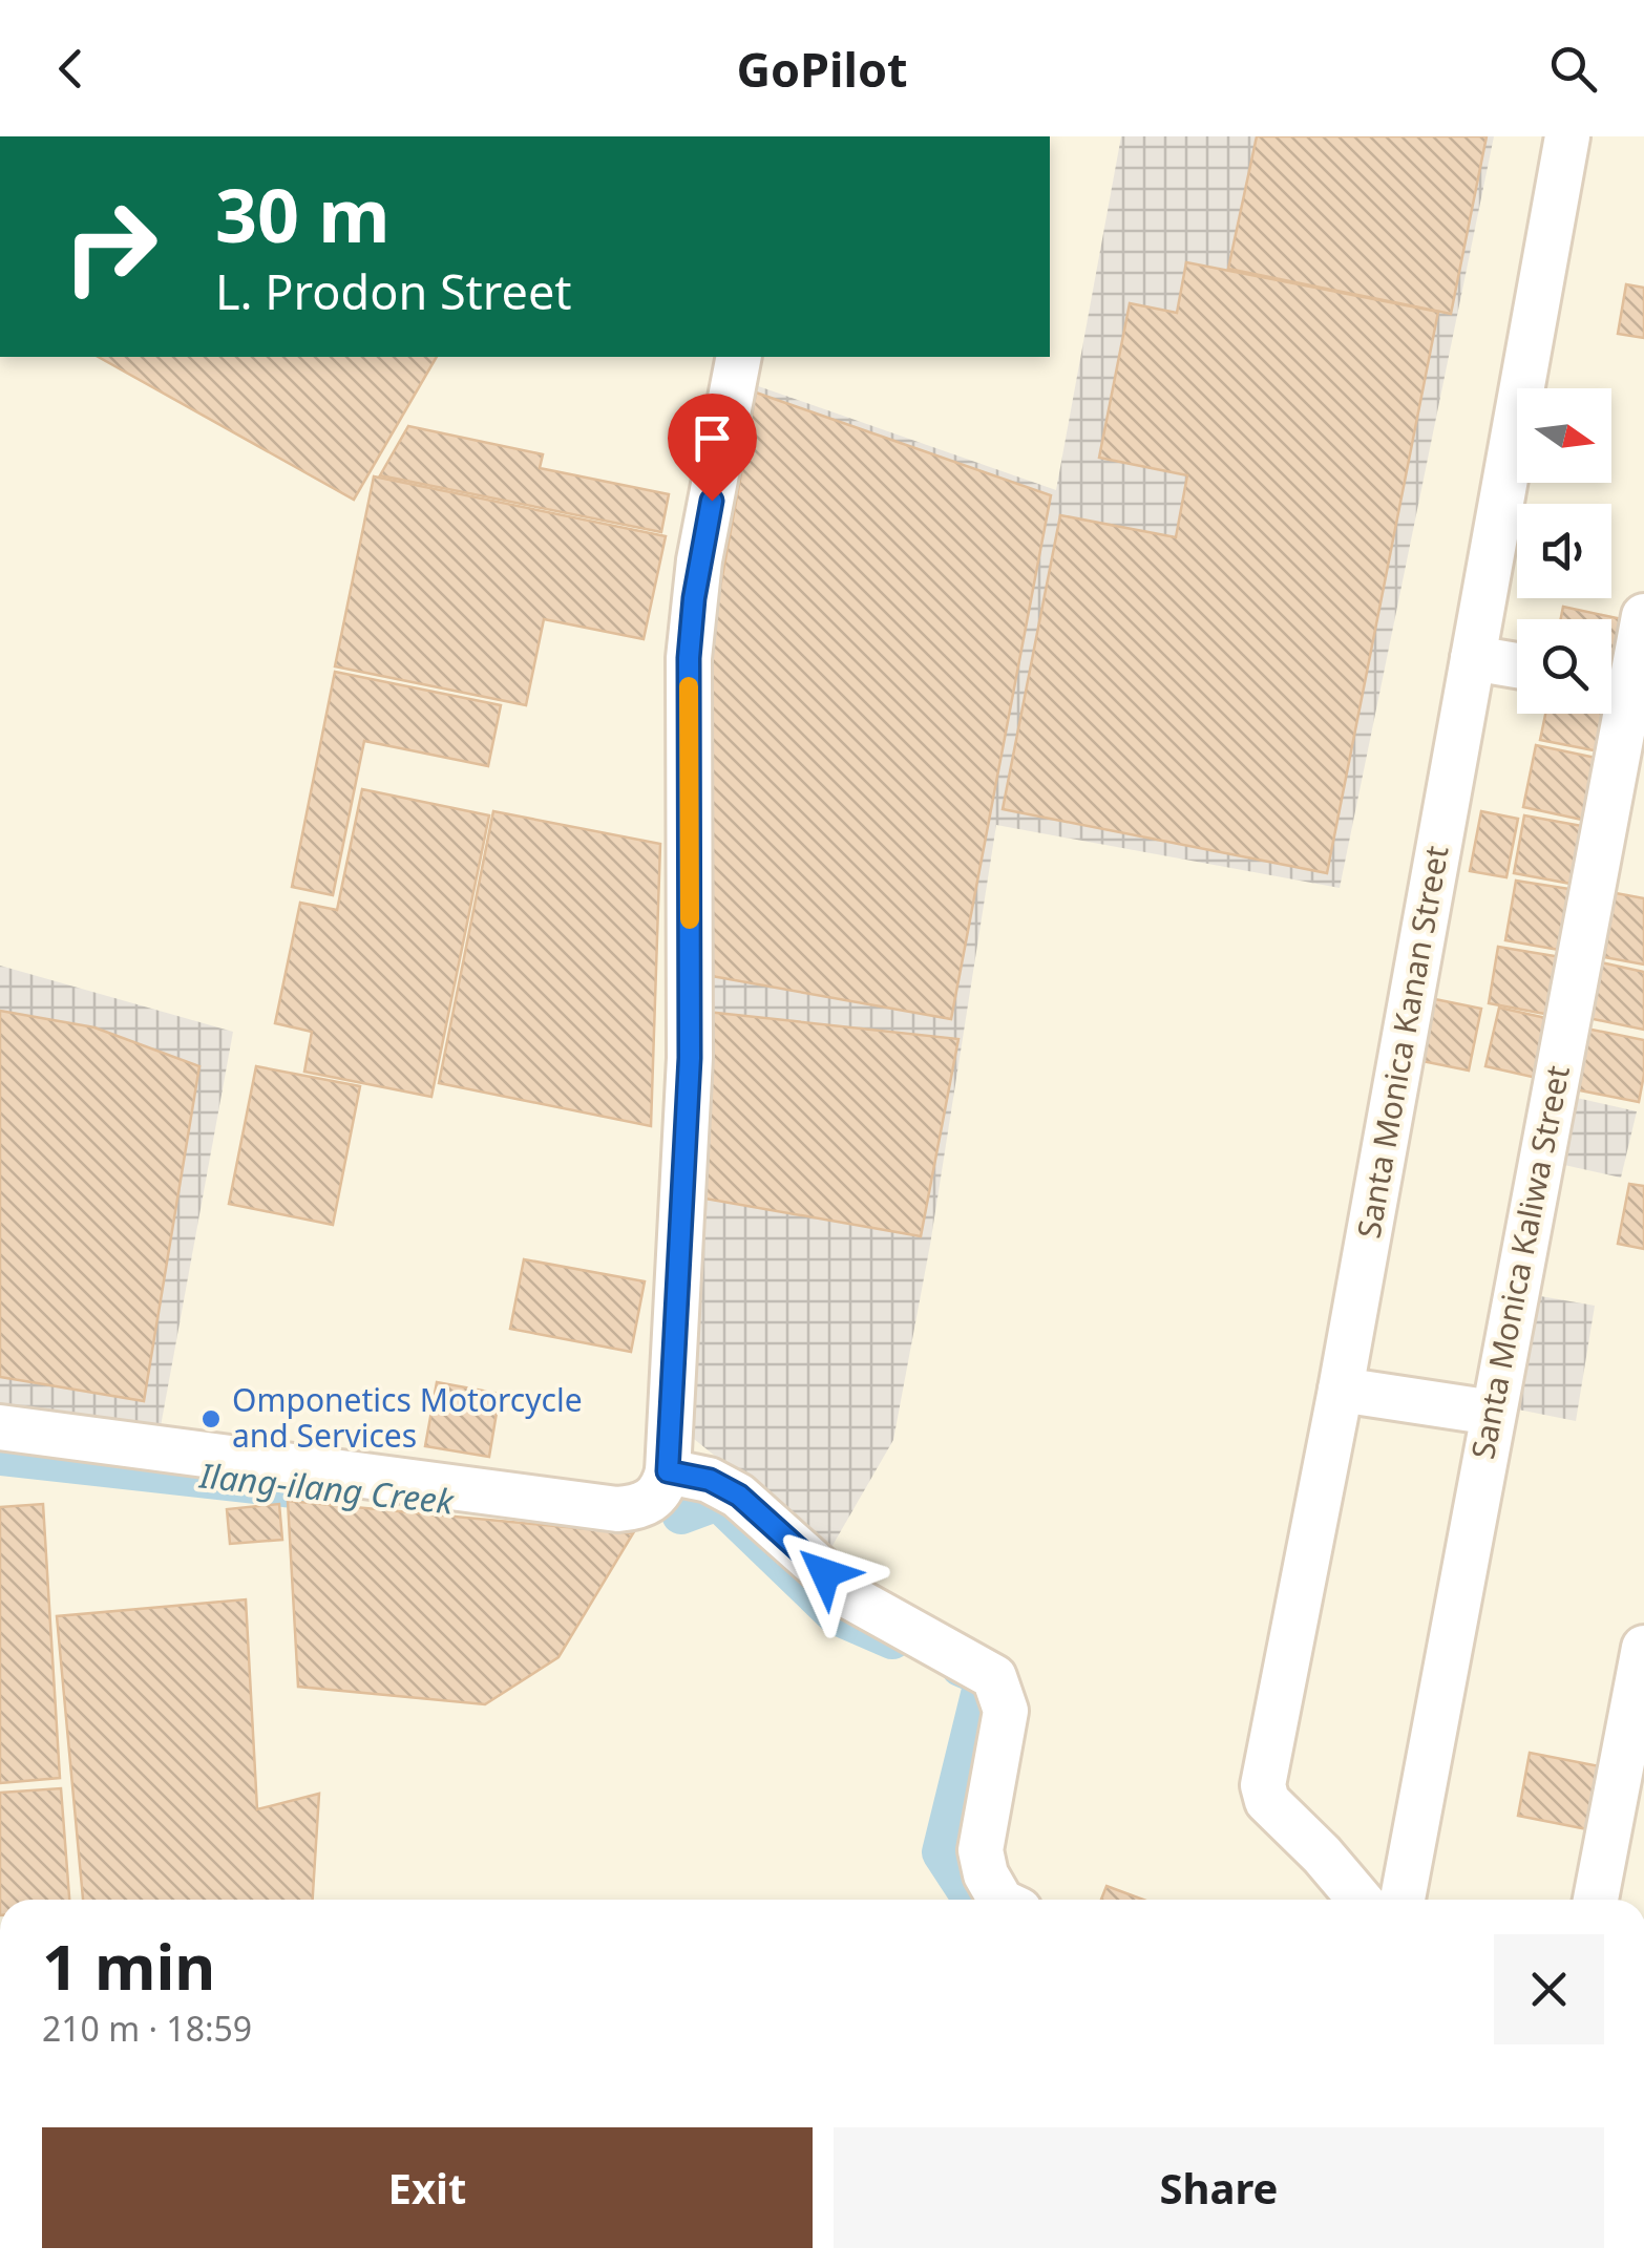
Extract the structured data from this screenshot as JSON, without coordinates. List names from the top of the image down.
{
  "streets": {
    "street": ["Santa Monica Kanan Street", "Santa Monica Kaliwa Street"]
  },
  "water": ["Ilang-ilang Creek"],
  "places": ["Omponetics Motorcycle and Services"],
  "north": "right",
  "page": {
    "header": "GoPilot",
    "turn": ["30 m", "L. Prodon Street"],
    "heading": ["1 min", "210 m · 18:59"],
    "buttons": ["Exit", "Share"]
  }
}
